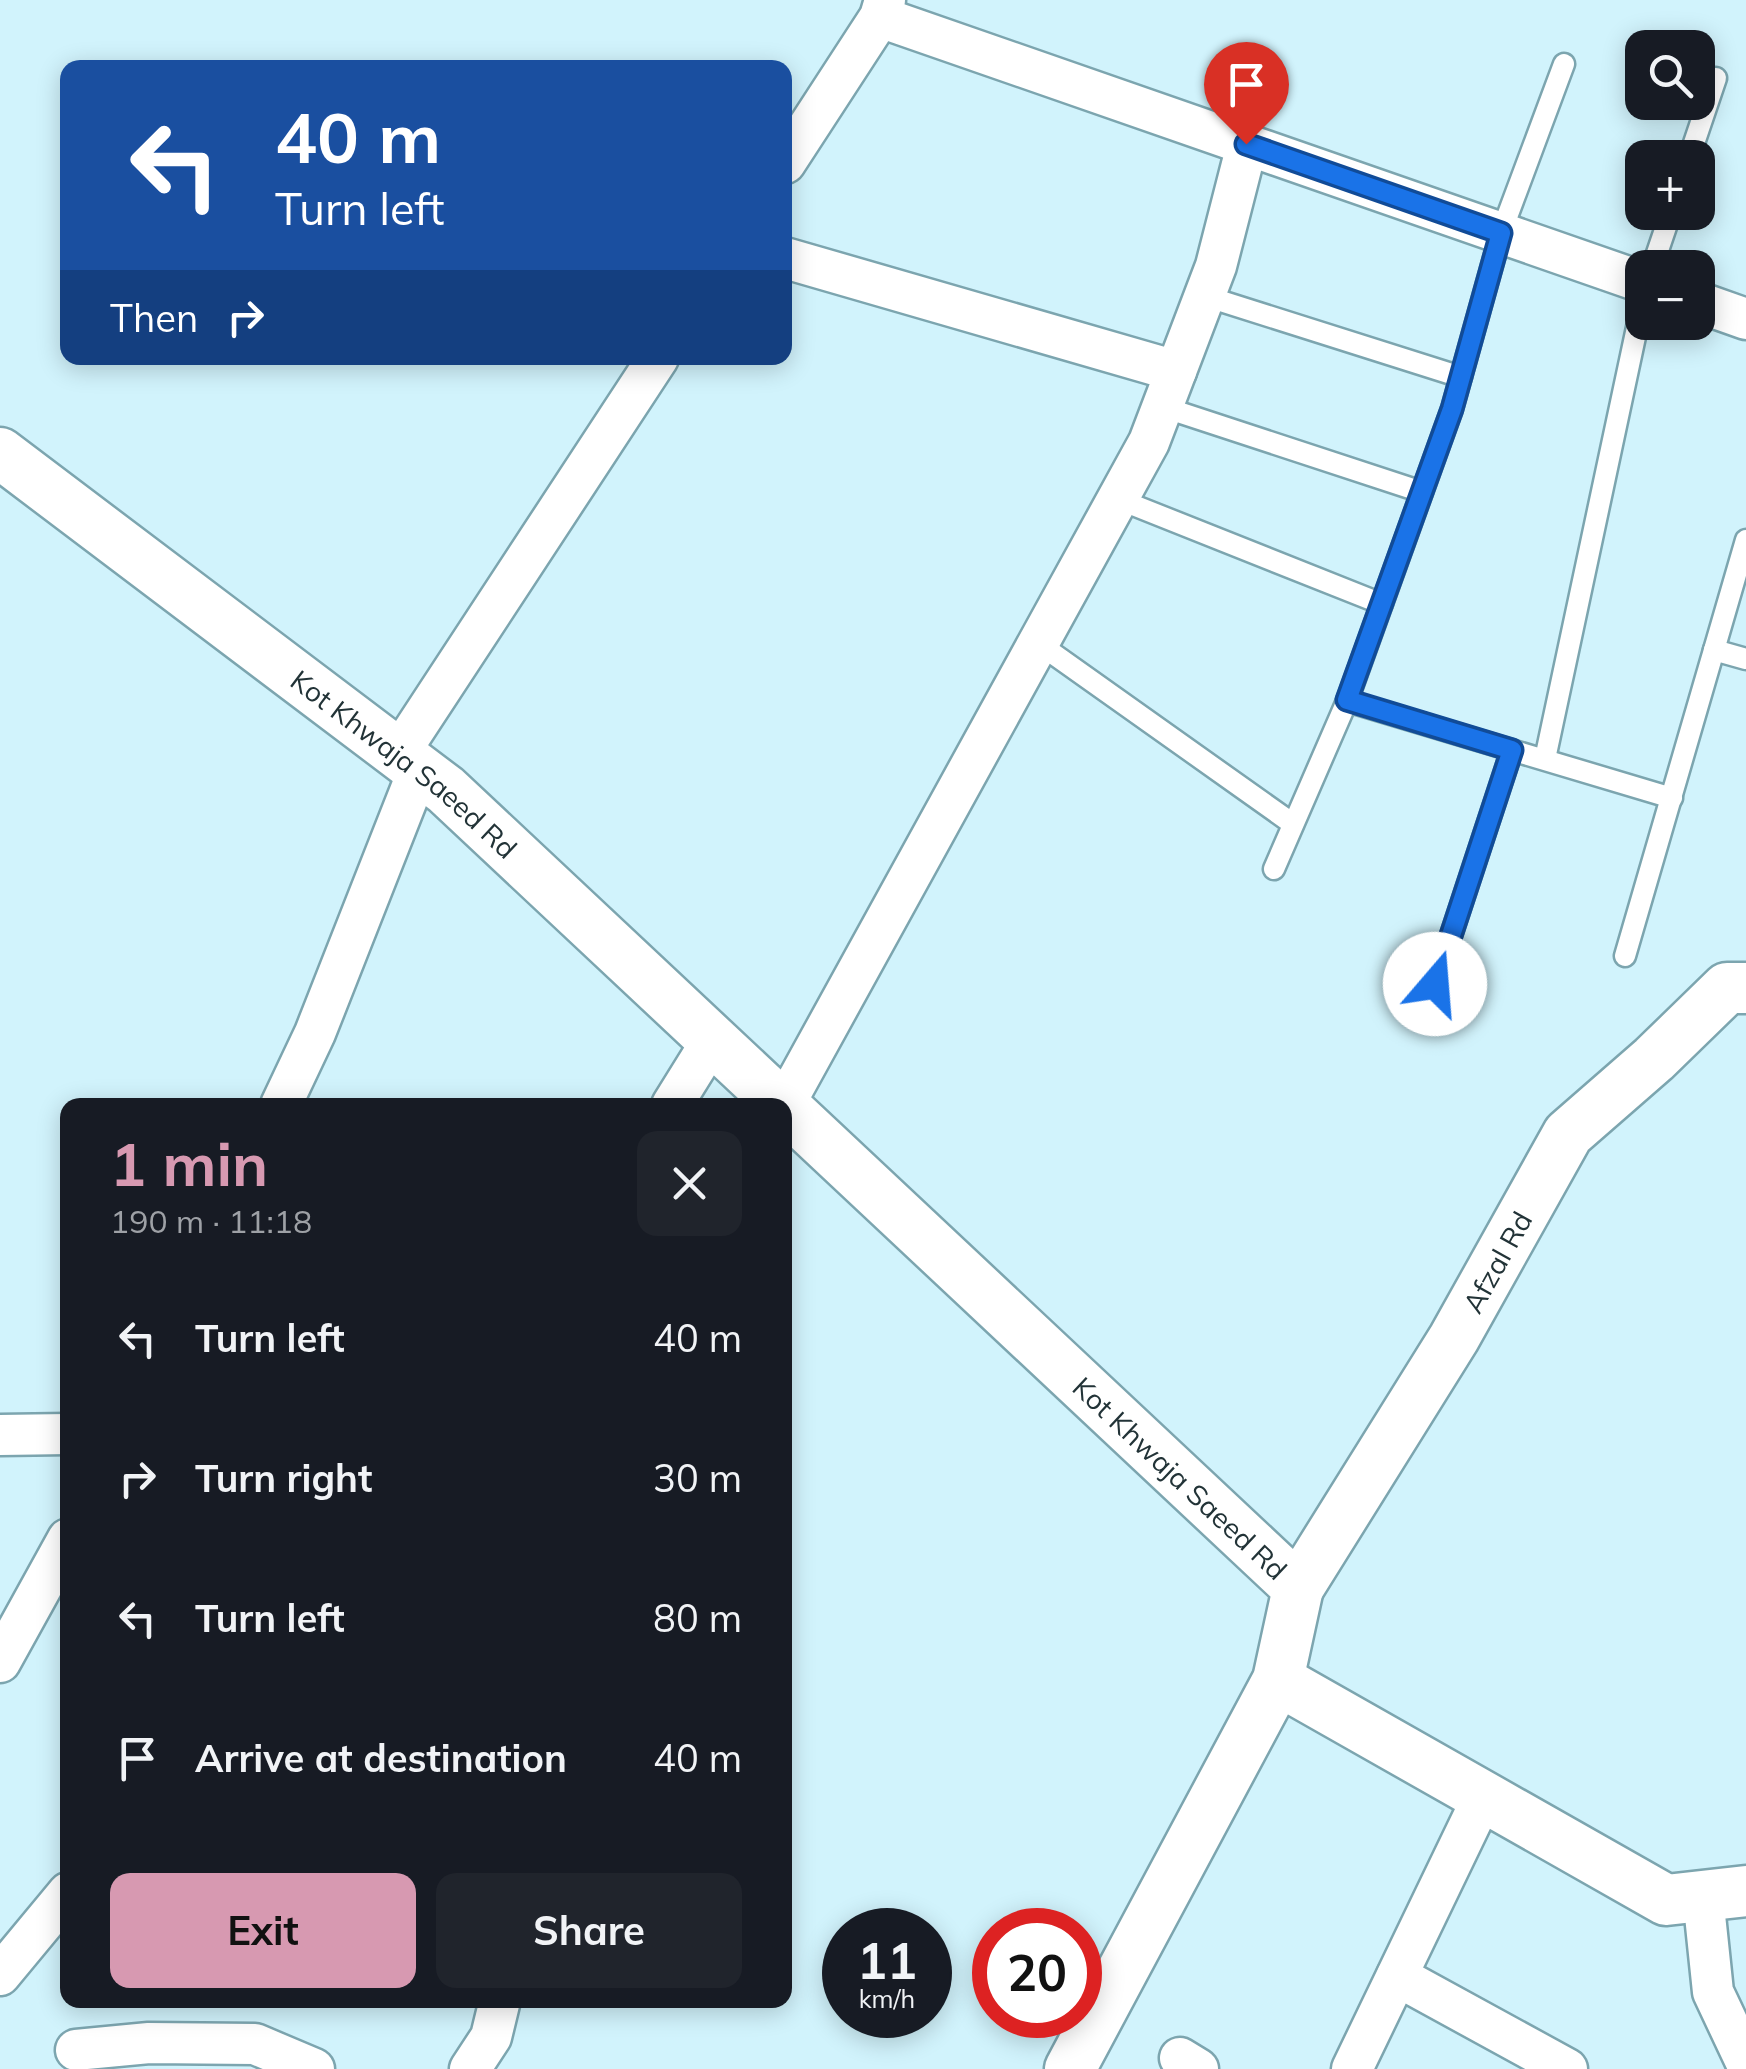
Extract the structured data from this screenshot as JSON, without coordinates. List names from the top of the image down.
{
  "streets": {
    "street": ["Kot Khwaja Saeed Rd", "Afzal Rd"]
  },
  "crossings": [
    ["Kot Khwaja Saeed Rd", "Afzal Rd"]
  ],
  "page": {
    "map_buttons": ["+", "−"],
    "turn": ["40 m", "Turn left"],
    "then": "Then",
    "heading": ["1 min", "190 m · 11:18"],
    "list": [
      {
        "name": "Turn left",
        "value": "40 m"
      },
      {
        "name": "Turn right",
        "value": "30 m"
      },
      {
        "name": "Turn left",
        "value": "80 m"
      },
      {
        "name": "Arrive at destination",
        "value": "40 m"
      }
    ],
    "buttons": ["Exit", "Share"],
    "speed": "11 km/h",
    "limit": "20"
  }
}
